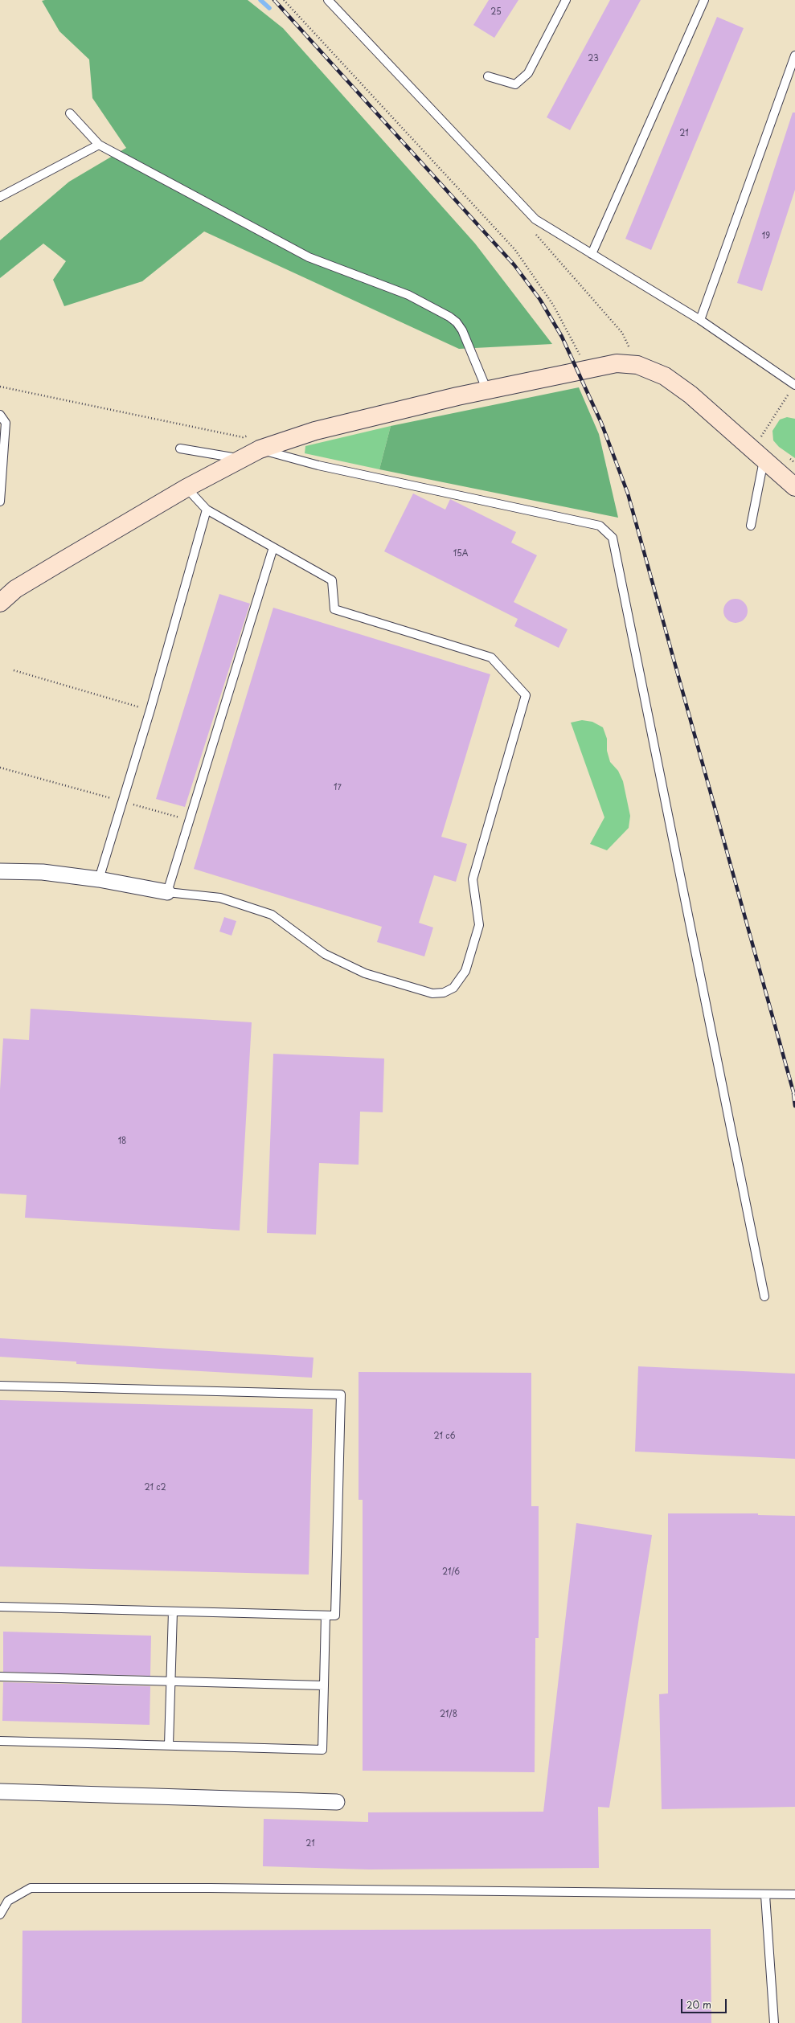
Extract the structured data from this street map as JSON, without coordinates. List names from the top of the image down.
{
  "house_numbers": [
    "25",
    "23",
    "21",
    "19",
    "15А",
    "17",
    "18",
    "21 с6",
    "21 с2",
    "21/6",
    "21/8",
    "21"
  ],
  "scale_bar": "20 m"
}
